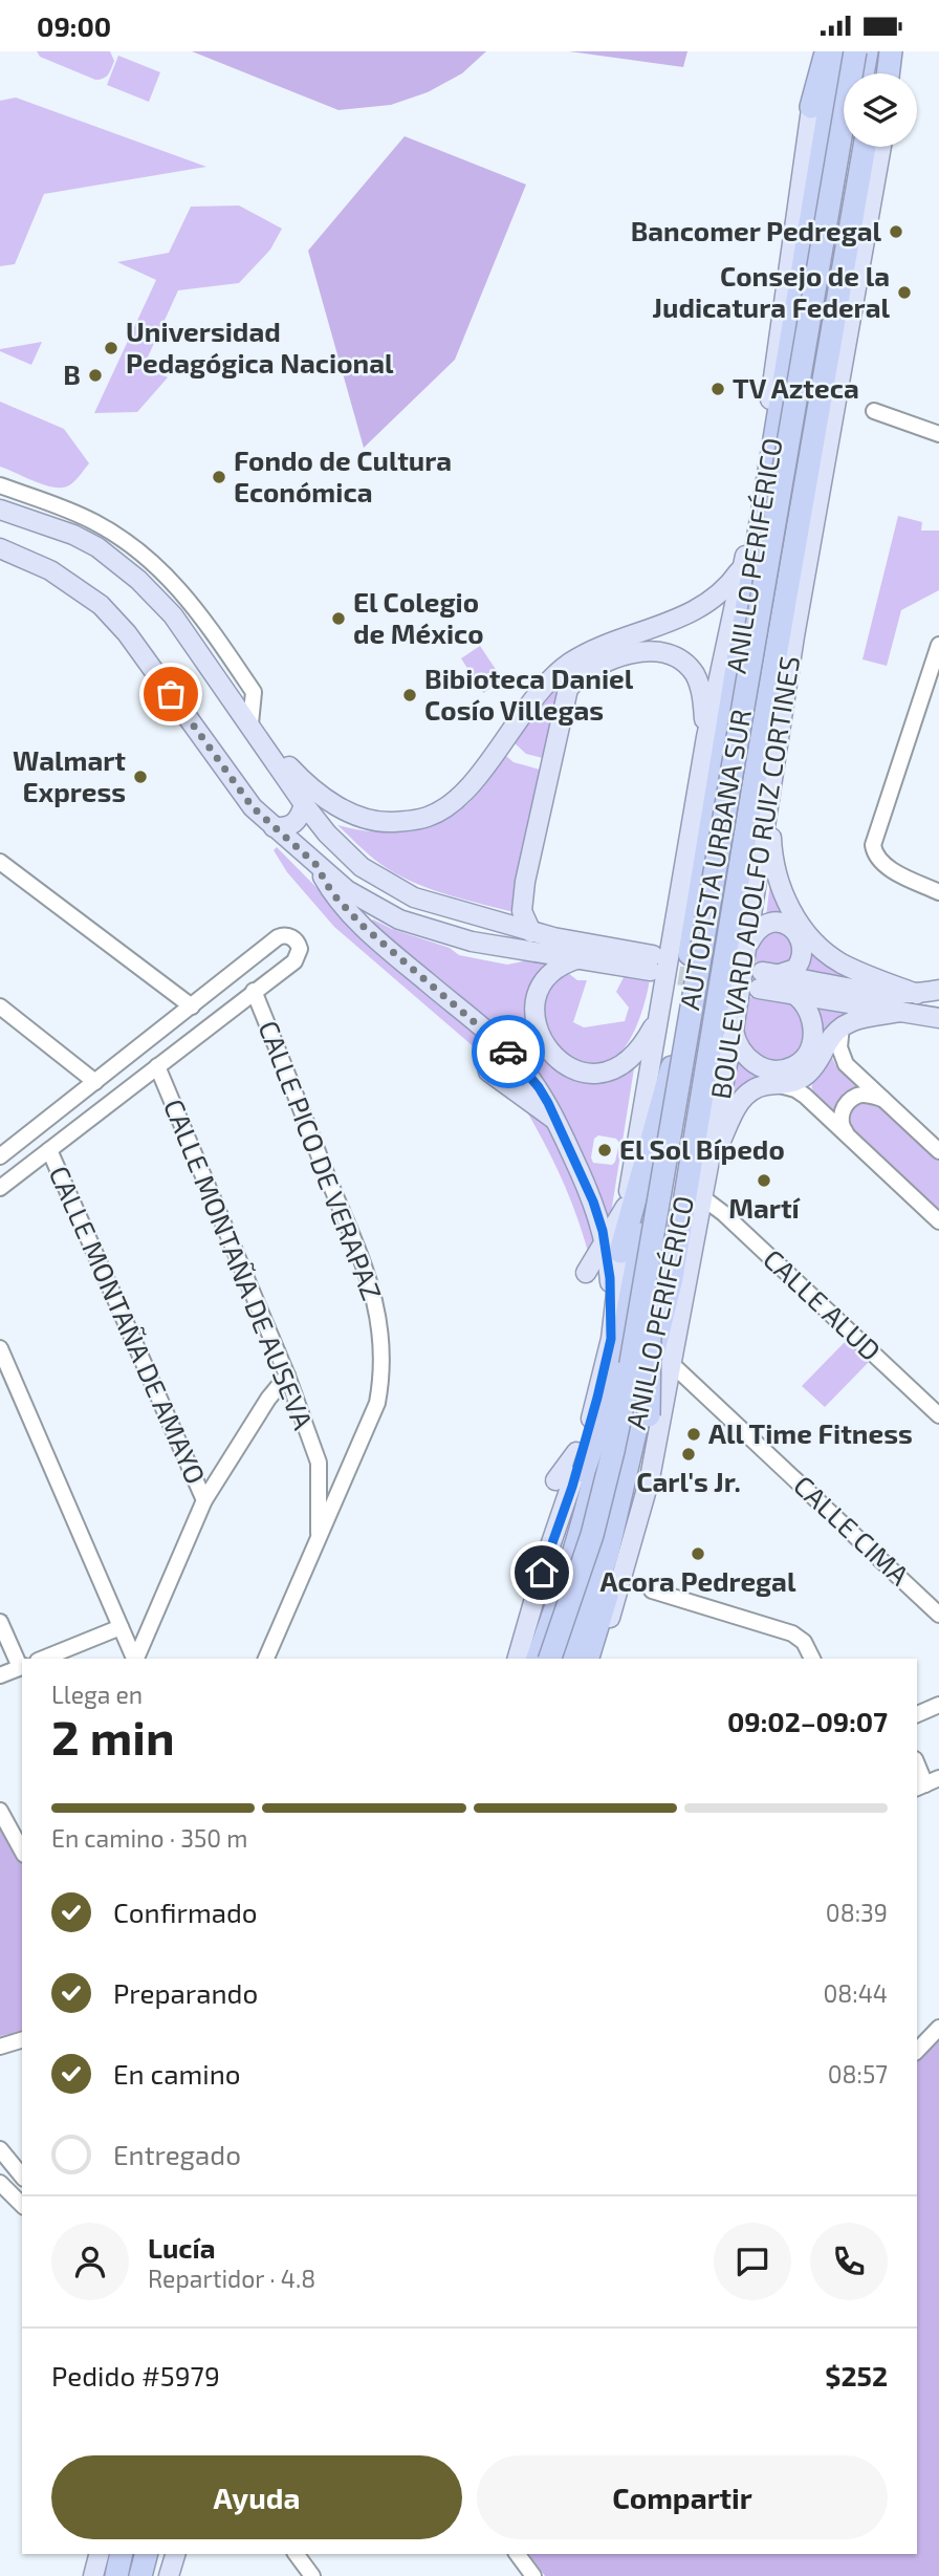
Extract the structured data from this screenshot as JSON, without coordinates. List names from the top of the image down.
{
  "streets": {
    "highway": ["ANILLO PERIFÉRICO", "AUTOPISTA URBANA SUR"],
    "main road": ["BOULEVARD ADOLFO RUIZ CORTINES"],
    "street": [
      "CALLE PICO DE VERAPAZ",
      "CALLE MONTAÑA DE AUSEVA",
      "CALLE ALUD",
      "CALLE MONTAÑA DE AMAYO",
      "CALLE CIMA"
    ]
  },
  "crossings": [
    ["BOULEVARD ADOLFO RUIZ CORTINES", "CALLE ALUD"],
    ["BOULEVARD ADOLFO RUIZ CORTINES", "CALLE CIMA"],
    ["CALLE PICO DE VERAPAZ", "CALLE MONTAÑA DE AUSEVA"]
  ],
  "places": [
    "Bancomer Pedregal",
    "Consejo de la Judicatura Federal",
    "Universidad Pedagógica Nacional",
    "B",
    "TV Azteca",
    "Fondo de Cultura Económica",
    "El Colegio de México",
    "Bibioteca Daniel Cosío Villegas",
    "Walmart Express",
    "El Sol Bípedo",
    "Martí",
    "All Time Fitness",
    "Carl's Jr.",
    "Acora Pedregal"
  ],
  "page": {
    "status": "09:00",
    "heading": ["2 min", "Llega en", "09:02–09:07"],
    "panel": [
      "Lucía",
      "Repartidor · 4.8",
      "Pedido #5979",
      "$252"
    ],
    "bar": "En camino · 350 m",
    "list": [
      ["Confirmado", "08:39"],
      ["Preparando", "08:44"],
      ["En camino", "08:57"],
      "Entregado"
    ],
    "buttons": ["Ayuda", "Compartir"]
  }
}
